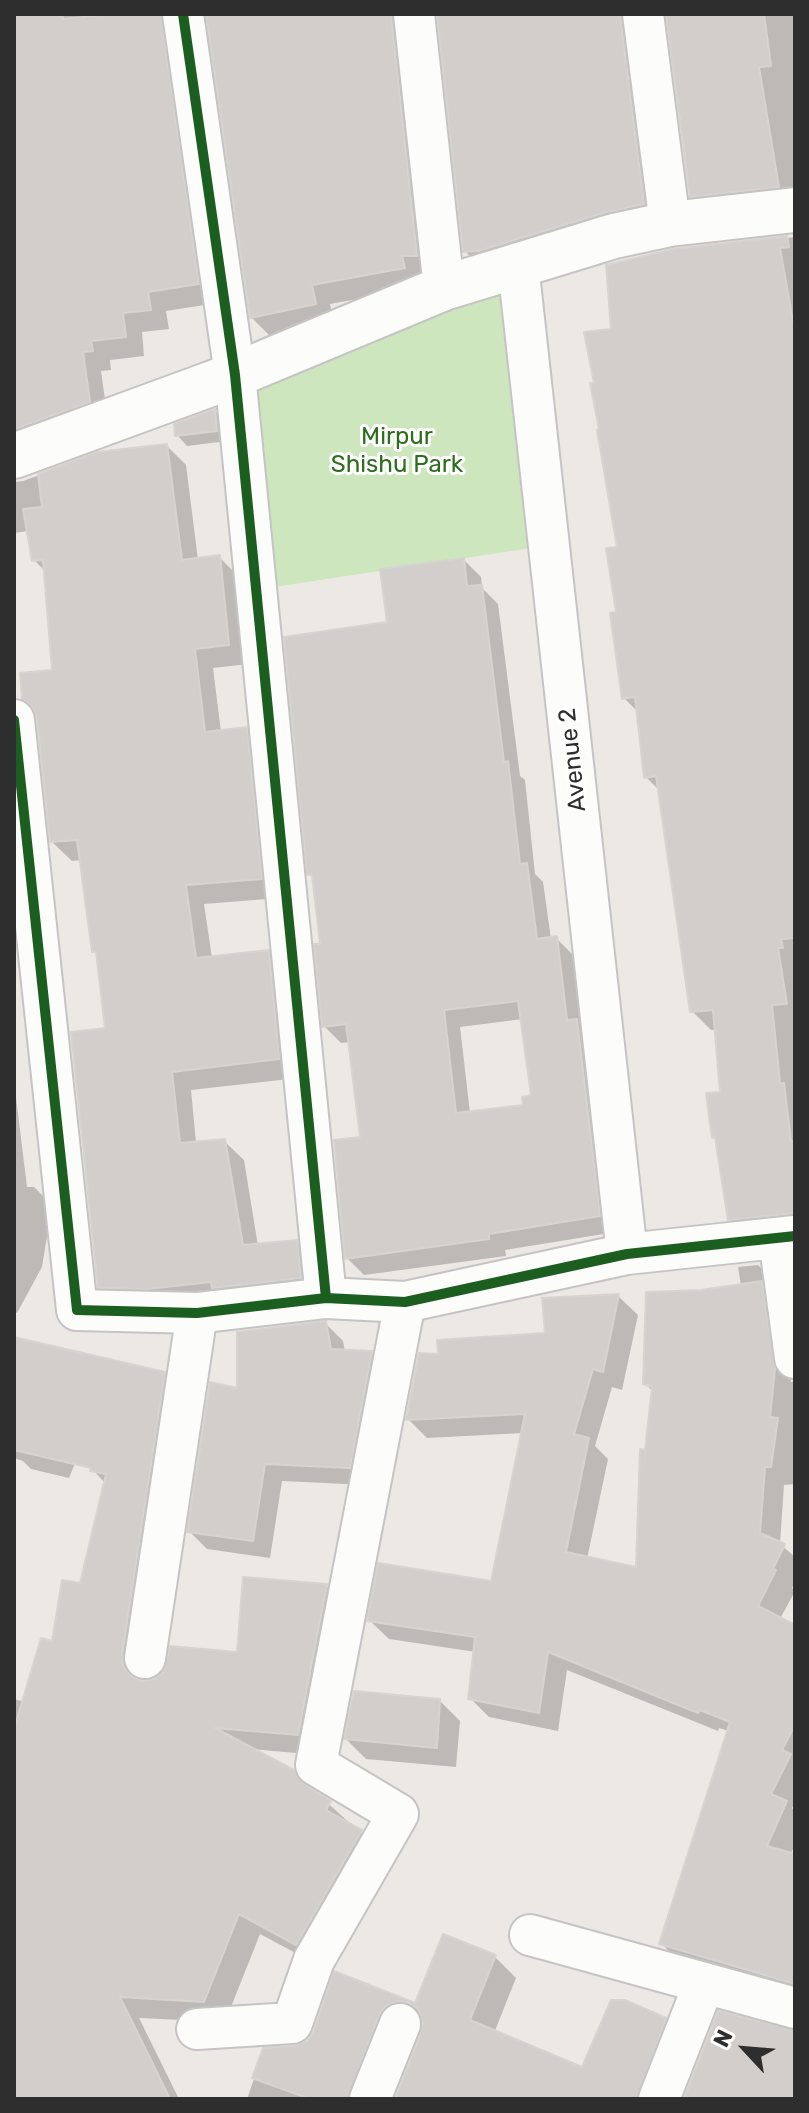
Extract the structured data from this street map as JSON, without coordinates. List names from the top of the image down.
{
  "streets": {
    "street": ["Avenue 2"]
  },
  "parks": ["Mirpur Shishu Park"],
  "north": "top left"
}
